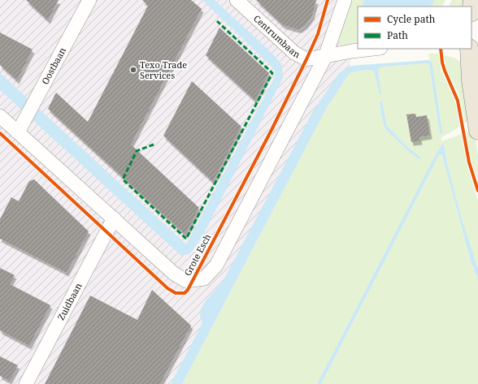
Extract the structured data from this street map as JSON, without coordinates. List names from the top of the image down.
{
  "streets": {
    "street": [
      "Centrumbaan",
      "Oostbaan",
      "Grote Esch",
      "Zuidbaan"
    ]
  },
  "crossings": [
    ["Centrumbaan", "Grote Esch"],
    ["Oostbaan", "Grote Esch"],
    ["Grote Esch", "Zuidbaan"]
  ],
  "places": ["Texo Trade Services"],
  "legend": ["Cycle path", "Path"]
}
